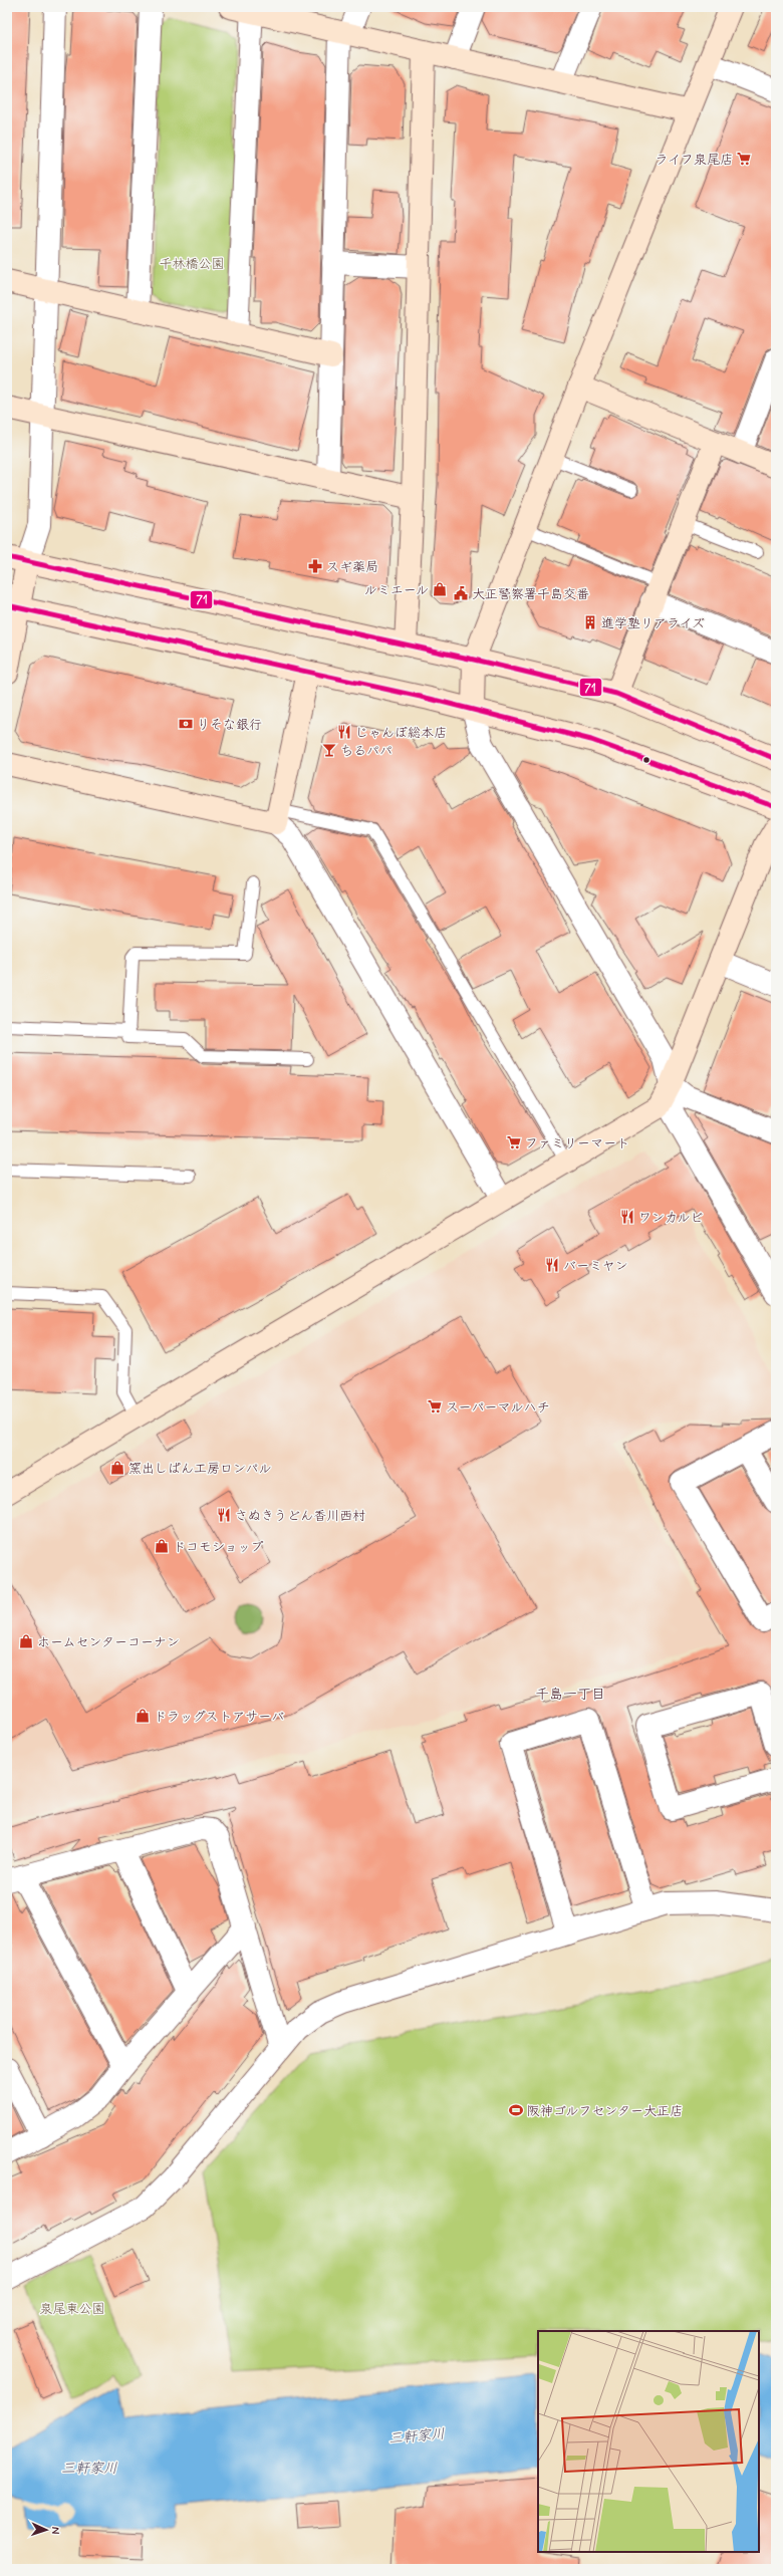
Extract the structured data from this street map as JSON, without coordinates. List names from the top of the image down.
{
  "districts": ["千島一丁目"],
  "water": ["三軒家川"],
  "parks": ["千林橋公園", "泉尾東公園"],
  "places": {
    "supermarket": ["ライフ泉尾店", "ファミリーマート", "スーパーマルハチ"],
    "pharmacy": ["スギ薬局"],
    "shop": [
      "ルミエール",
      "窯出しぱん工房ロンパル",
      "ドコモショップ",
      "ホームセンターコーナン",
      "ドラッグストアサーバ"
    ],
    "public building": ["大正警察署千島交番"],
    "building": ["進学塾リアライズ"],
    "bank": ["りそな銀行"],
    "restaurant": [
      "じゃんぼ総本店",
      "ワンカルビ",
      "バーミヤン",
      "さぬきうどん香川西村"
    ],
    "bar": ["ちるパパ"],
    "sports": ["阪神ゴルフセンター大正店"]
  },
  "lines": ["transit line 71"],
  "north": "right"
}
